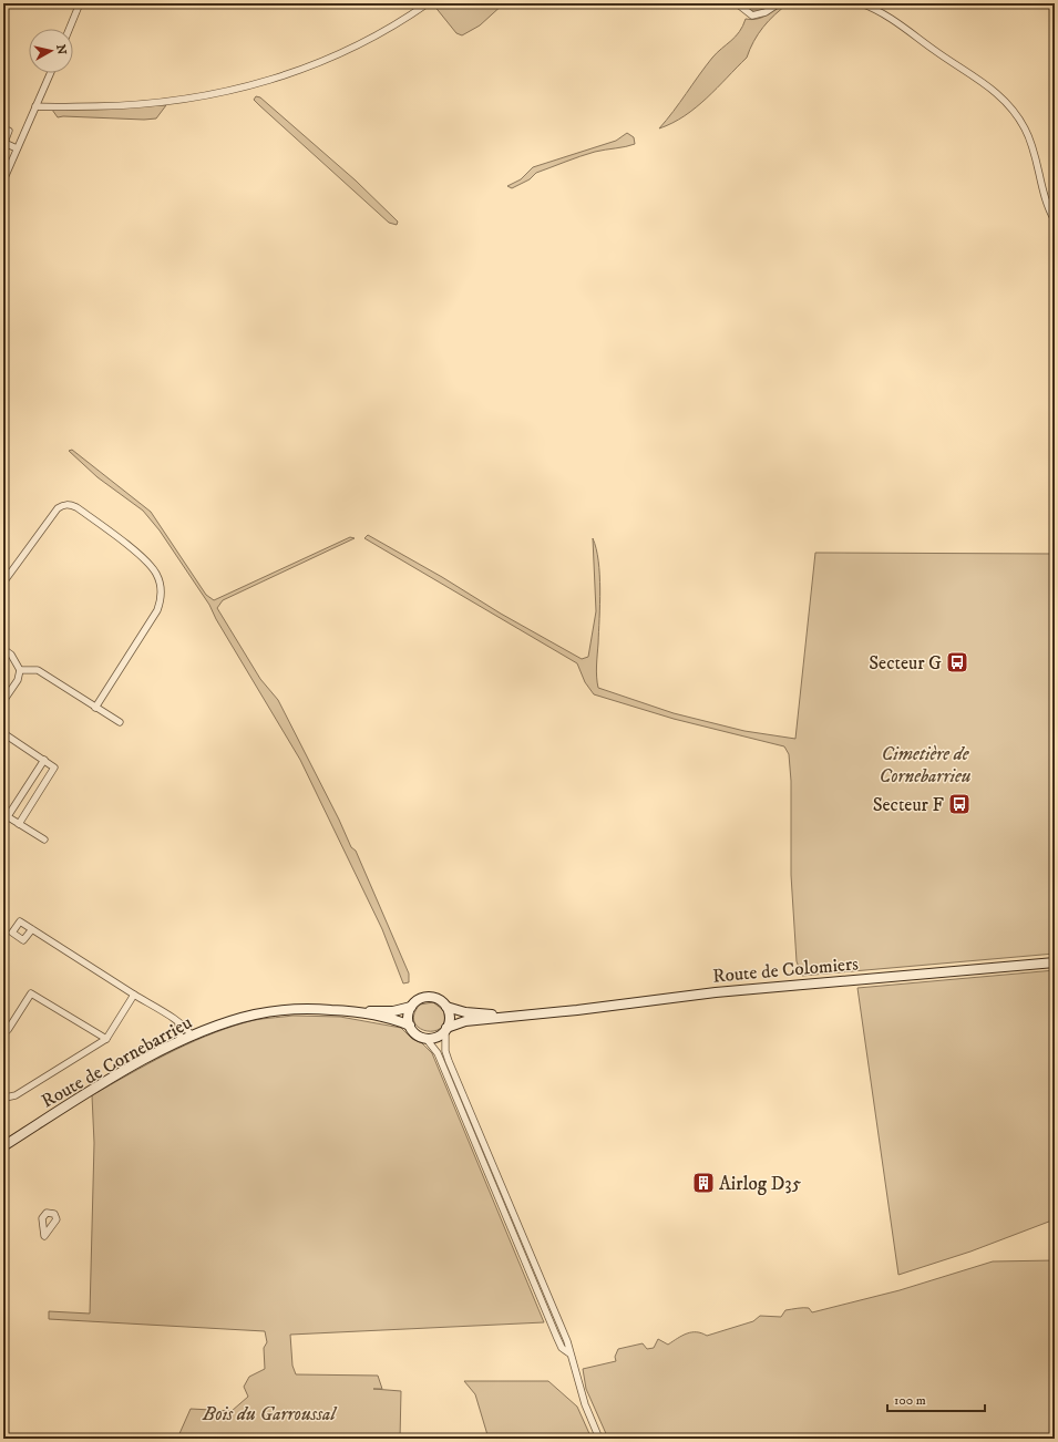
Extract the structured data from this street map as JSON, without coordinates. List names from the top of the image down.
{
  "streets": {
    "main road": ["Route de Colomiers", "Route de Cornebarrieu"]
  },
  "crossings": [
    ["Route de Colomiers", "Route de Cornebarrieu"]
  ],
  "parks": ["Cimetière de Cornebarrieu", "Bois du Garroussal"],
  "places": {
    "bus stop": ["Secteur G", "Secteur F"],
    "building": ["Airlog D35"]
  },
  "scale_bar": "100 m",
  "north": "right"
}
